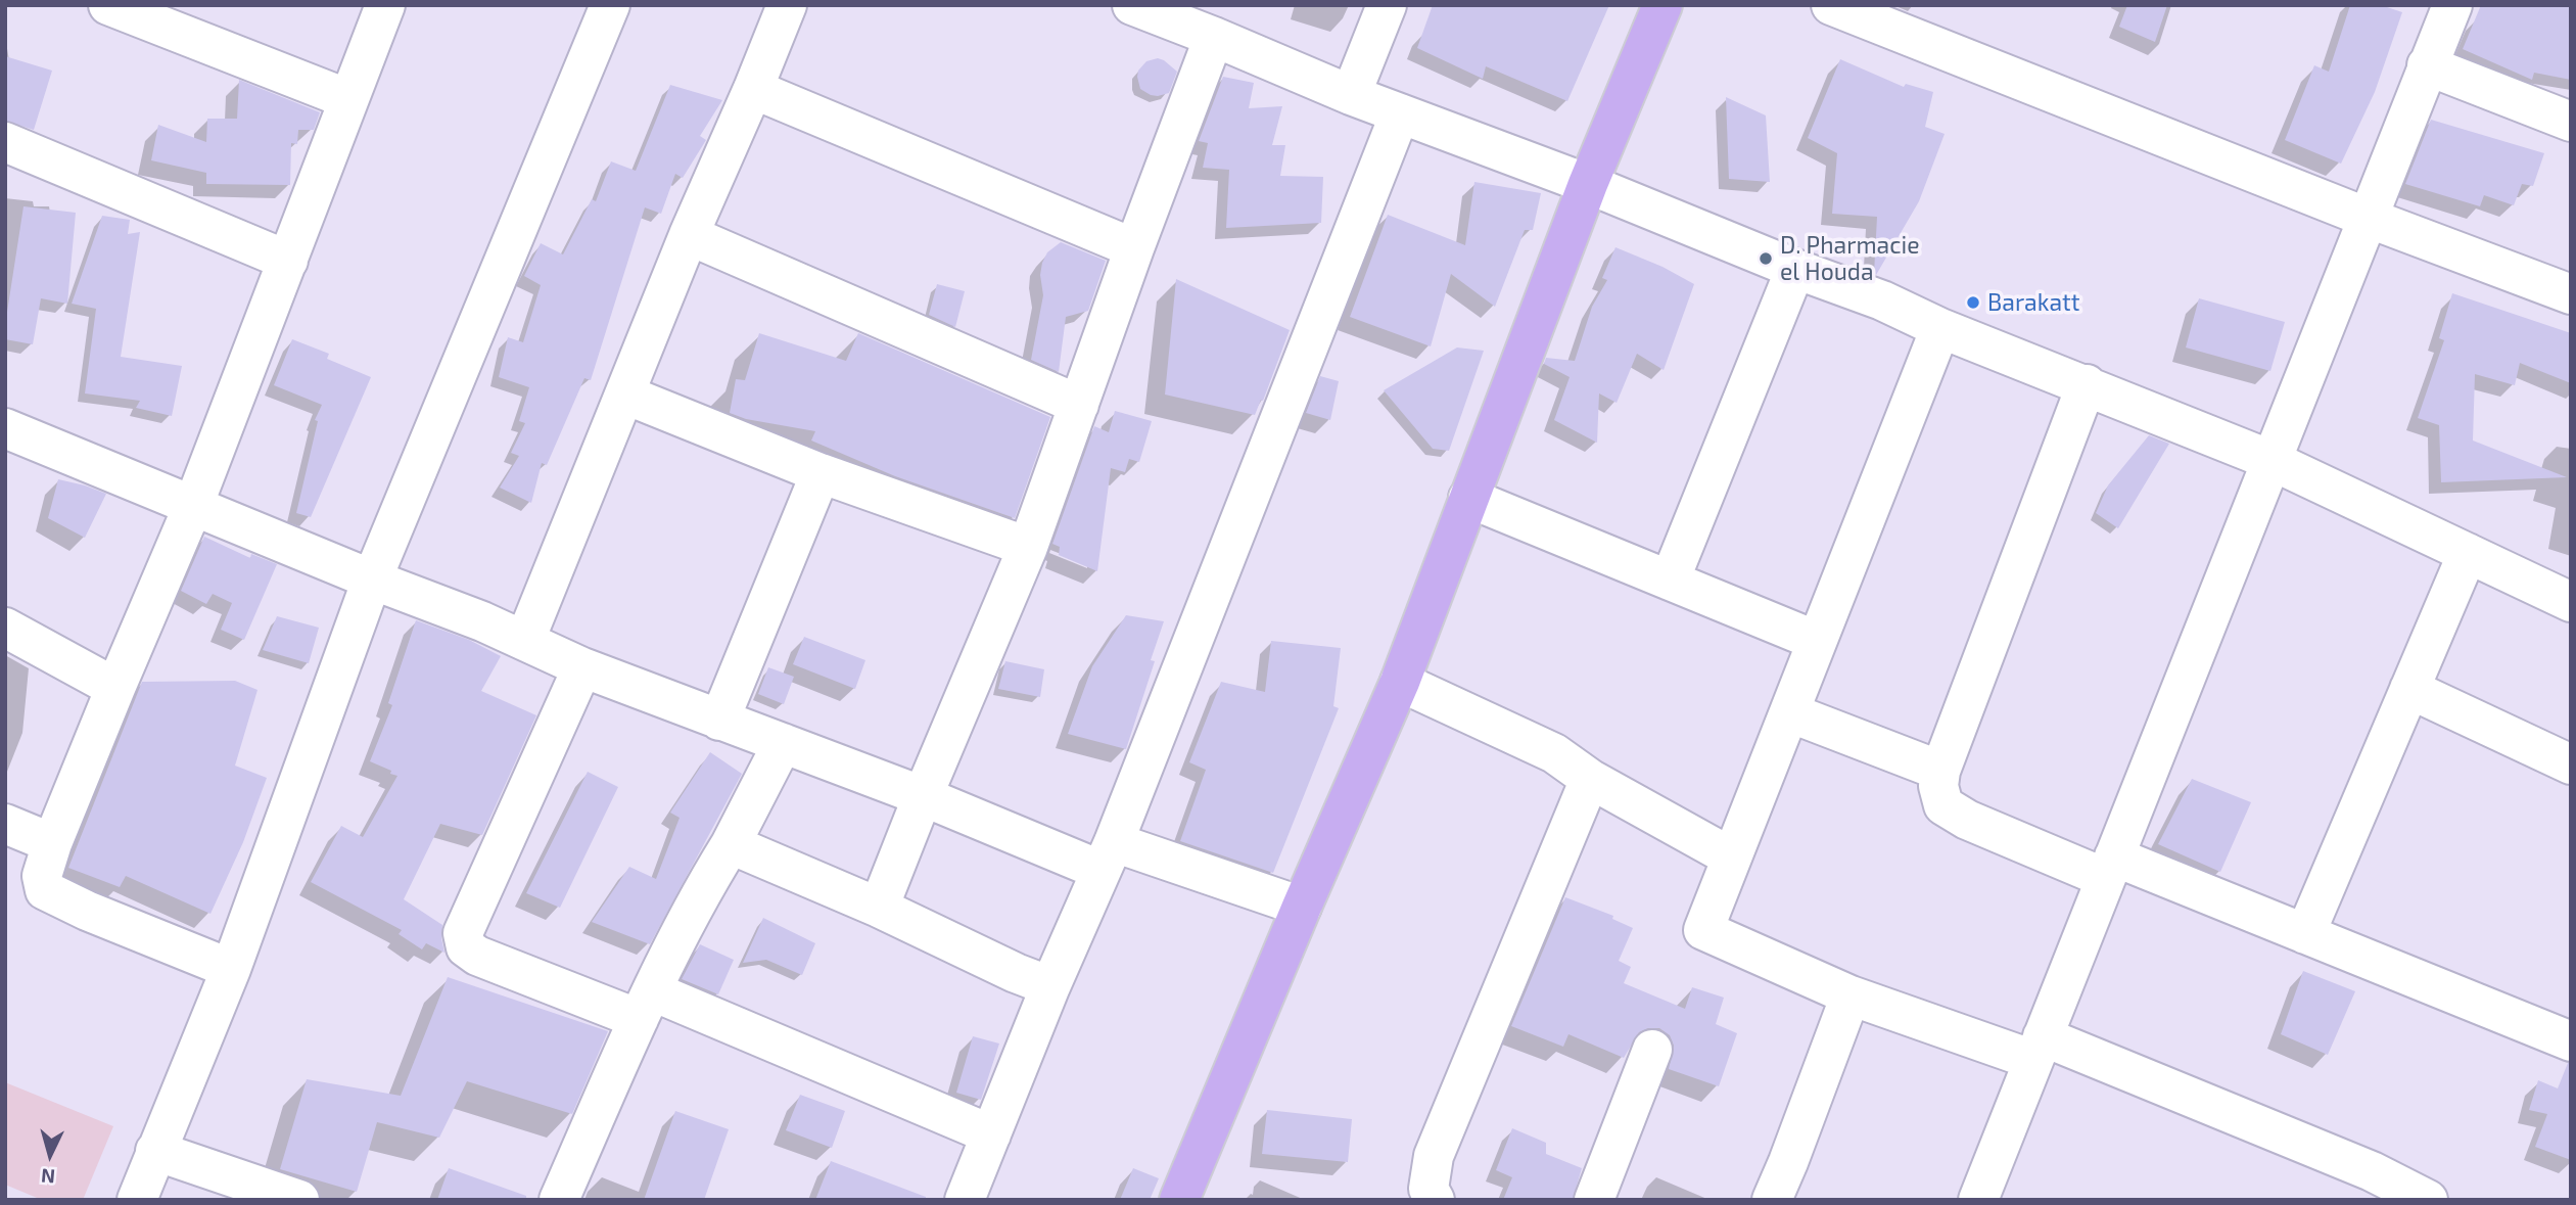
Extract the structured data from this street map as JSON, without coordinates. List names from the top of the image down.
{
  "places": ["D. Pharmacie el Houda", "Barakatt"],
  "north": "bottom"
}
